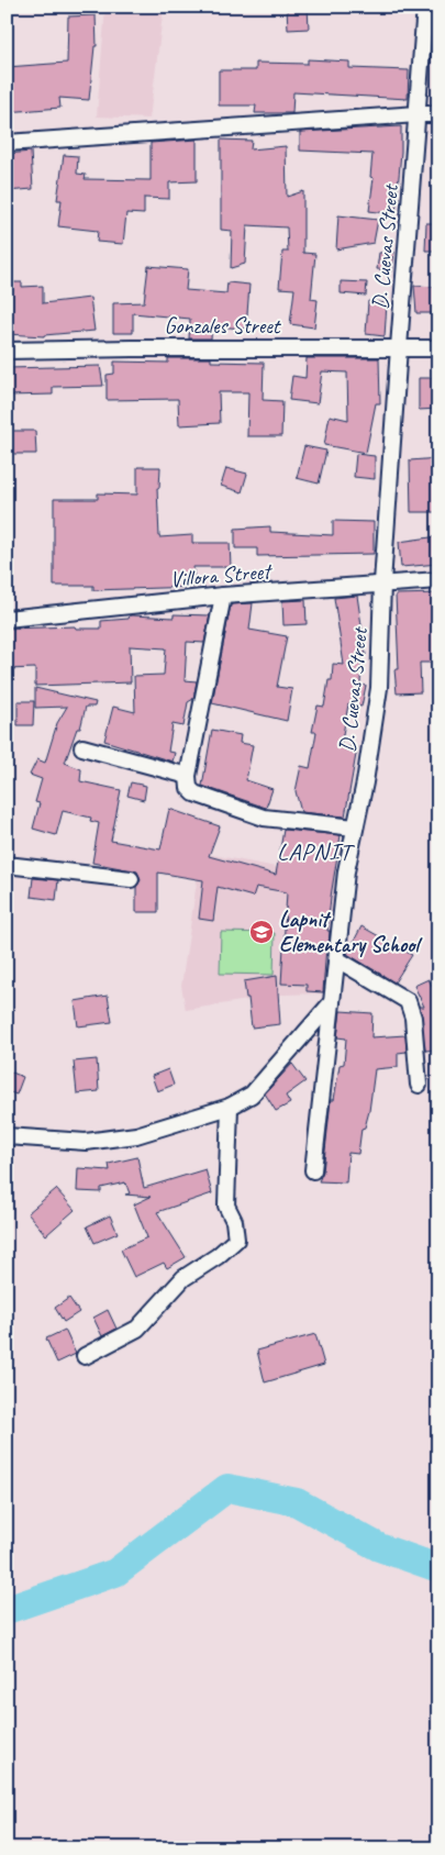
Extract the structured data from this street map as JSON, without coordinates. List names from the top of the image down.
{
  "streets": {
    "street": ["D. Cuevas Street", "Gonzales Street", "Villora Street"]
  },
  "crossings": [
    ["D. Cuevas Street", "Gonzales Street"],
    ["D. Cuevas Street", "Villora Street"]
  ],
  "districts": ["LAPNIT"],
  "places": {
    "school or university": ["Lapnit Elementary School"]
  }
}
